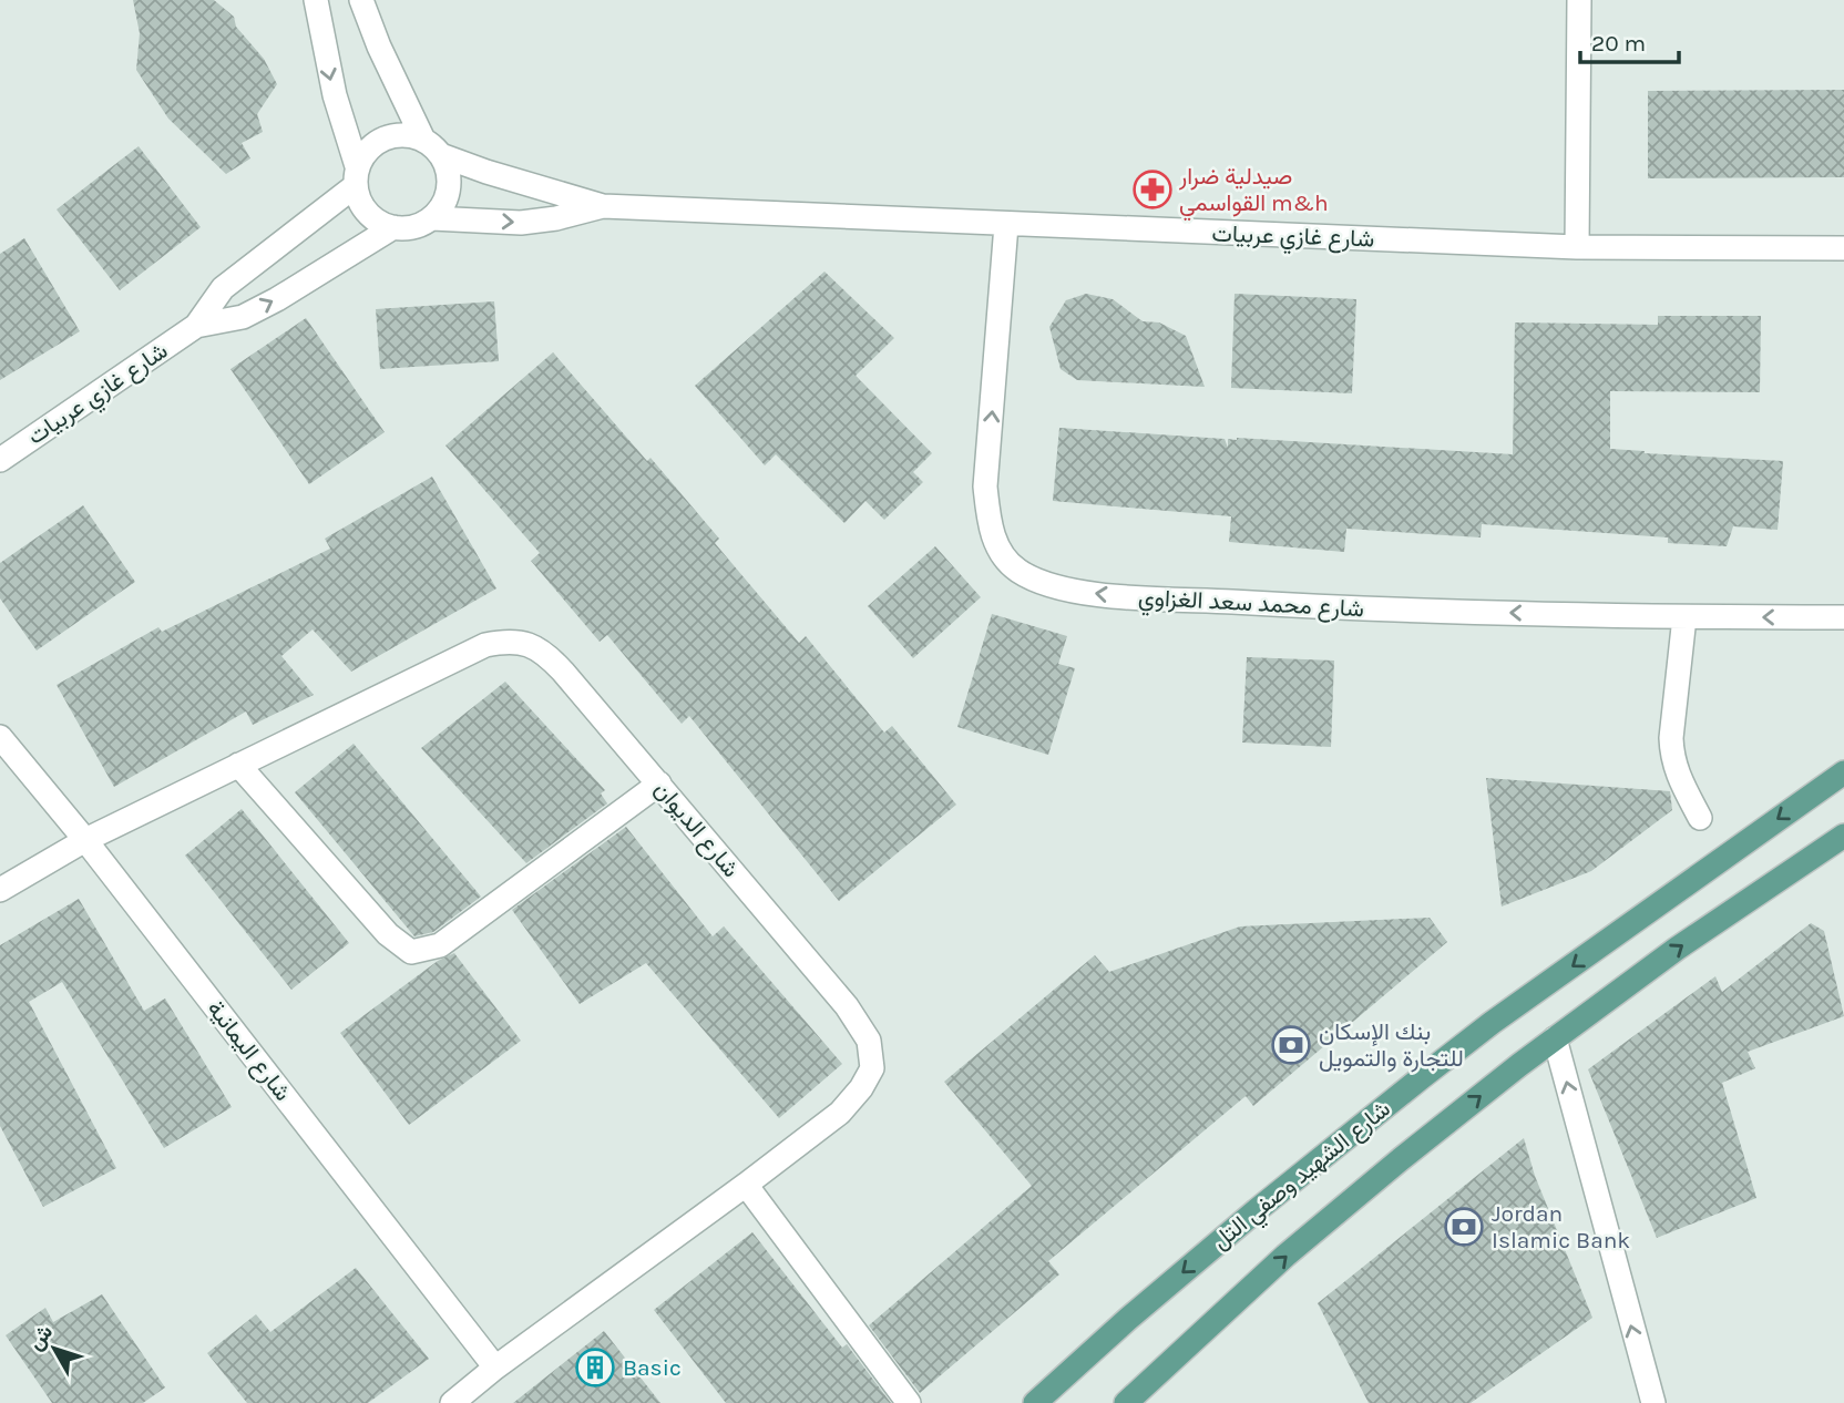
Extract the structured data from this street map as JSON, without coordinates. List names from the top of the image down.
{
  "streets": {
    "main road": ["شارع الشهيد وصفي التل"],
    "street": [
      "شارع غازي عربيات",
      "شارع محمد سعد الغزاوي",
      "شارع الديوان",
      "شارع اليمانية"
    ]
  },
  "crossings": [
    ["شارع غازي عربيات", "شارع محمد سعد الغزاوي"],
    ["شارع الديوان", "شارع اليمانية"]
  ],
  "places": {
    "pharmacy": ["صيدلية ضرار القواسمي m&h"],
    "bank": ["بنك الإسكان للتجارة والتمويل", "Jordan Islamic Bank"],
    "building": ["Basic"]
  },
  "scale_bar": "20 m",
  "north": "top left"
}
